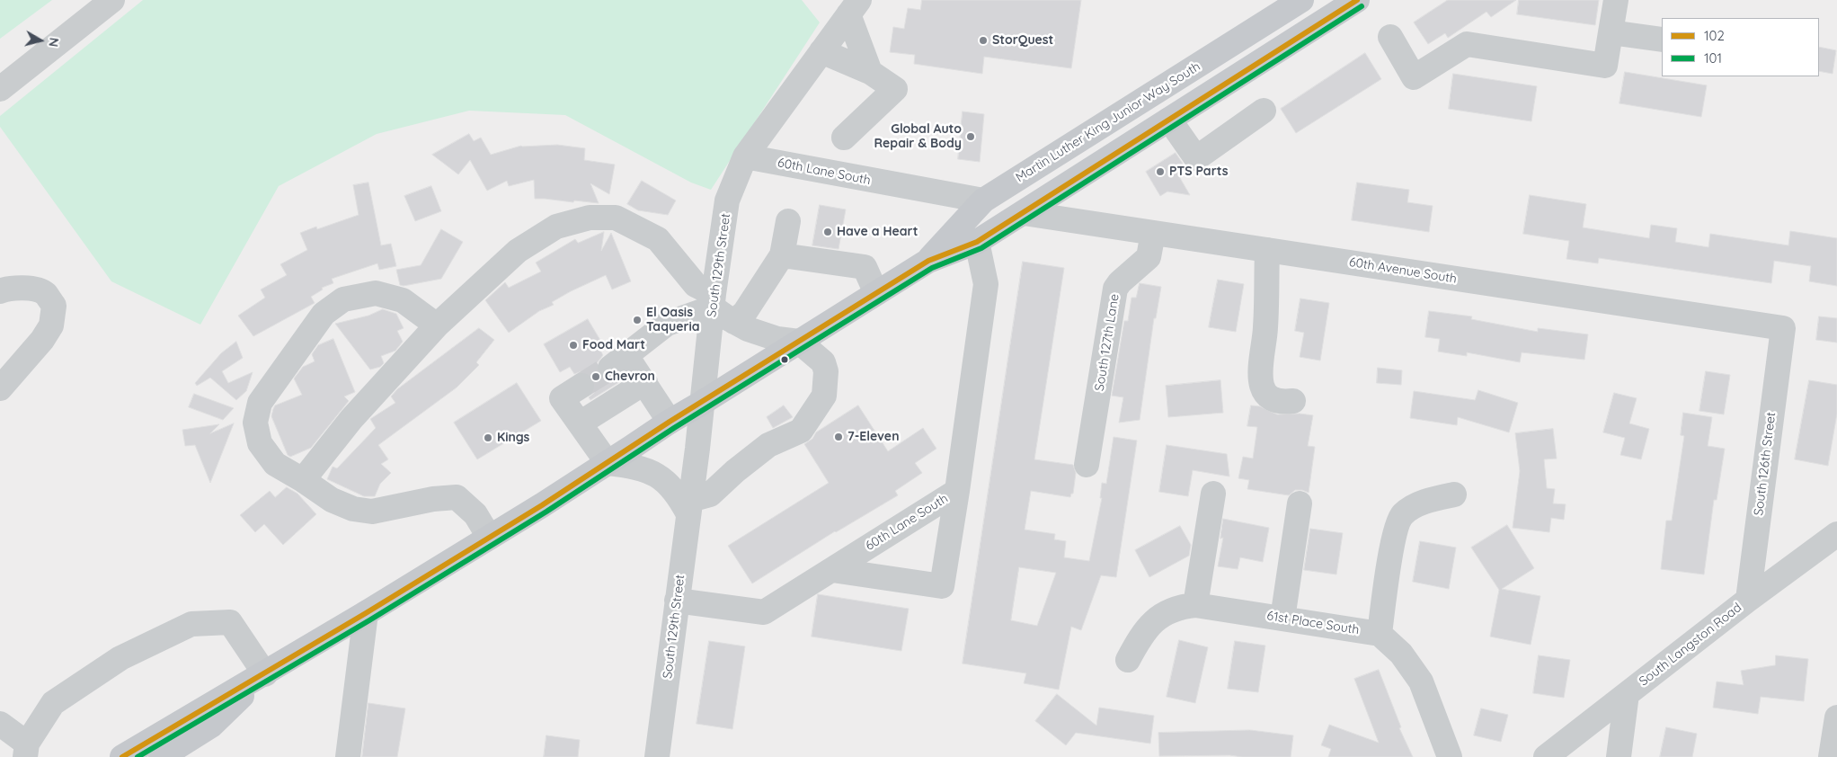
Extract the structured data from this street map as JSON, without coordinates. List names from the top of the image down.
{
  "streets": {
    "main road": ["Martin Luther King Junior Way South"],
    "street": [
      "60th Lane South",
      "South 129th Street",
      "60th Avenue South",
      "South 127th Lane",
      "South 126th Street",
      "61st Place South",
      "South Langston Road"
    ]
  },
  "crossings": [
    ["Martin Luther King Junior Way South", "60th Lane South"],
    ["Martin Luther King Junior Way South", "South 129th Street"],
    ["Martin Luther King Junior Way South", "60th Avenue South"],
    ["60th Lane South", "South 129th Street"],
    ["60th Avenue South", "South 127th Lane"],
    ["60th Avenue South", "South 126th Street"],
    ["South 126th Street", "South Langston Road"]
  ],
  "places": [
    "StorQuest",
    "Global Auto Repair & Body",
    "PTS Parts",
    "Have a Heart",
    "El Oasis Taqueria",
    "Food Mart",
    "Chevron",
    "7-Eleven",
    "Kings"
  ],
  "lines": ["transit line 102", "transit line 101"],
  "legend": ["102", "101"],
  "north": "right"
}
